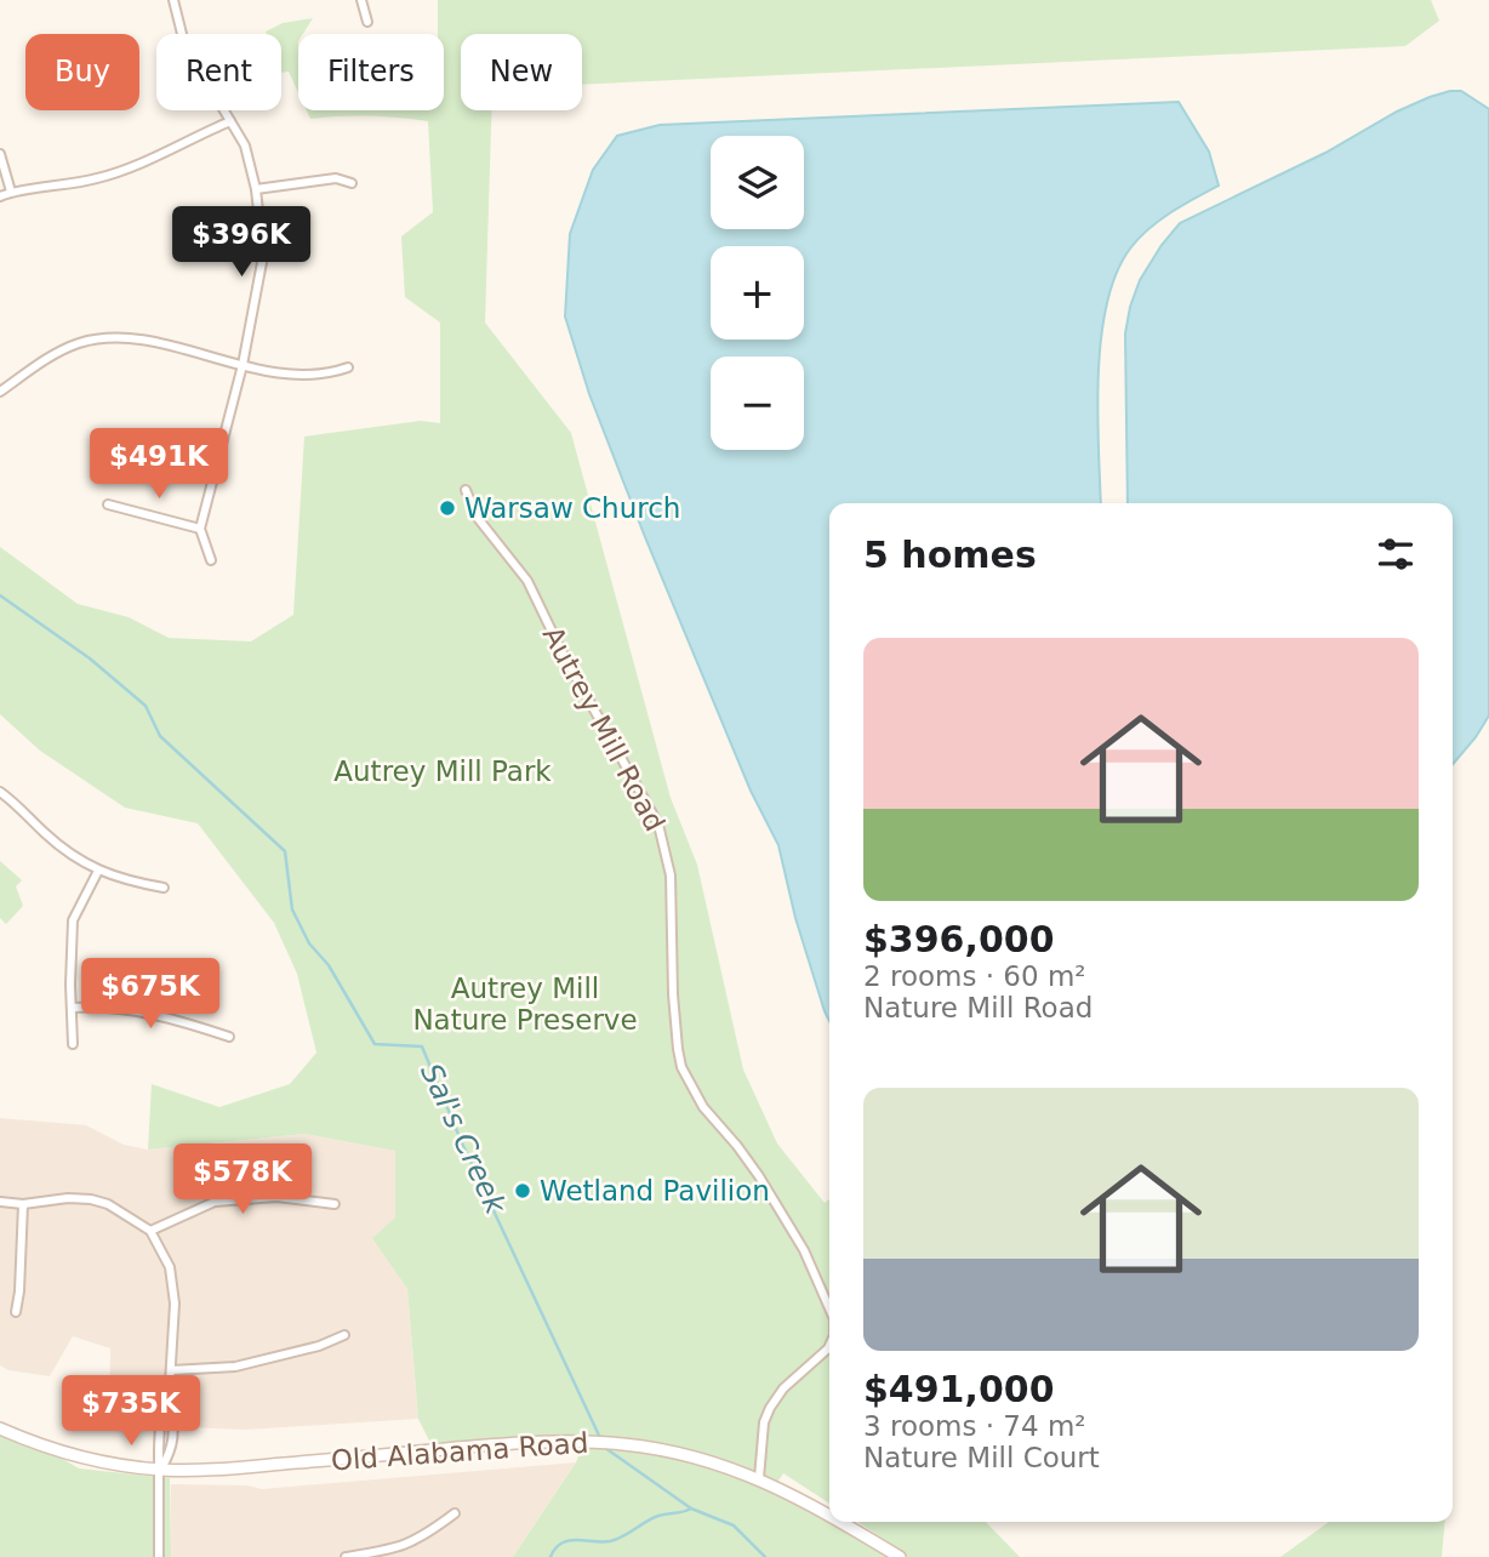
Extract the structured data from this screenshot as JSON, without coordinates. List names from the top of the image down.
{
  "streets": {
    "main road": ["Old Alabama Road"],
    "street": ["Autrey Mill Road"]
  },
  "crossings": [
    ["Autrey Mill Road", "Old Alabama Road"]
  ],
  "water": ["Sal's Creek"],
  "parks": ["Autrey Mill Park", "Autrey Mill Nature Preserve"],
  "places": ["Warsaw Church", "Wetland Pavilion"],
  "page": {
    "chip": [
      "Buy",
      "Rent",
      "Filters",
      "New"
    ],
    "map_buttons": ["+", "−"],
    "price": [
      "$396K",
      "$491K",
      "$675K",
      "$578K",
      "$735K"
    ],
    "heading": "5 homes",
    "list": [
      {
        "name": "$396,000",
        "note": "2 rooms · 60 m² · Nature Mill Road"
      },
      {
        "name": "$491,000",
        "note": "3 rooms · 74 m² · Nature Mill Court"
      }
    ]
  }
}
